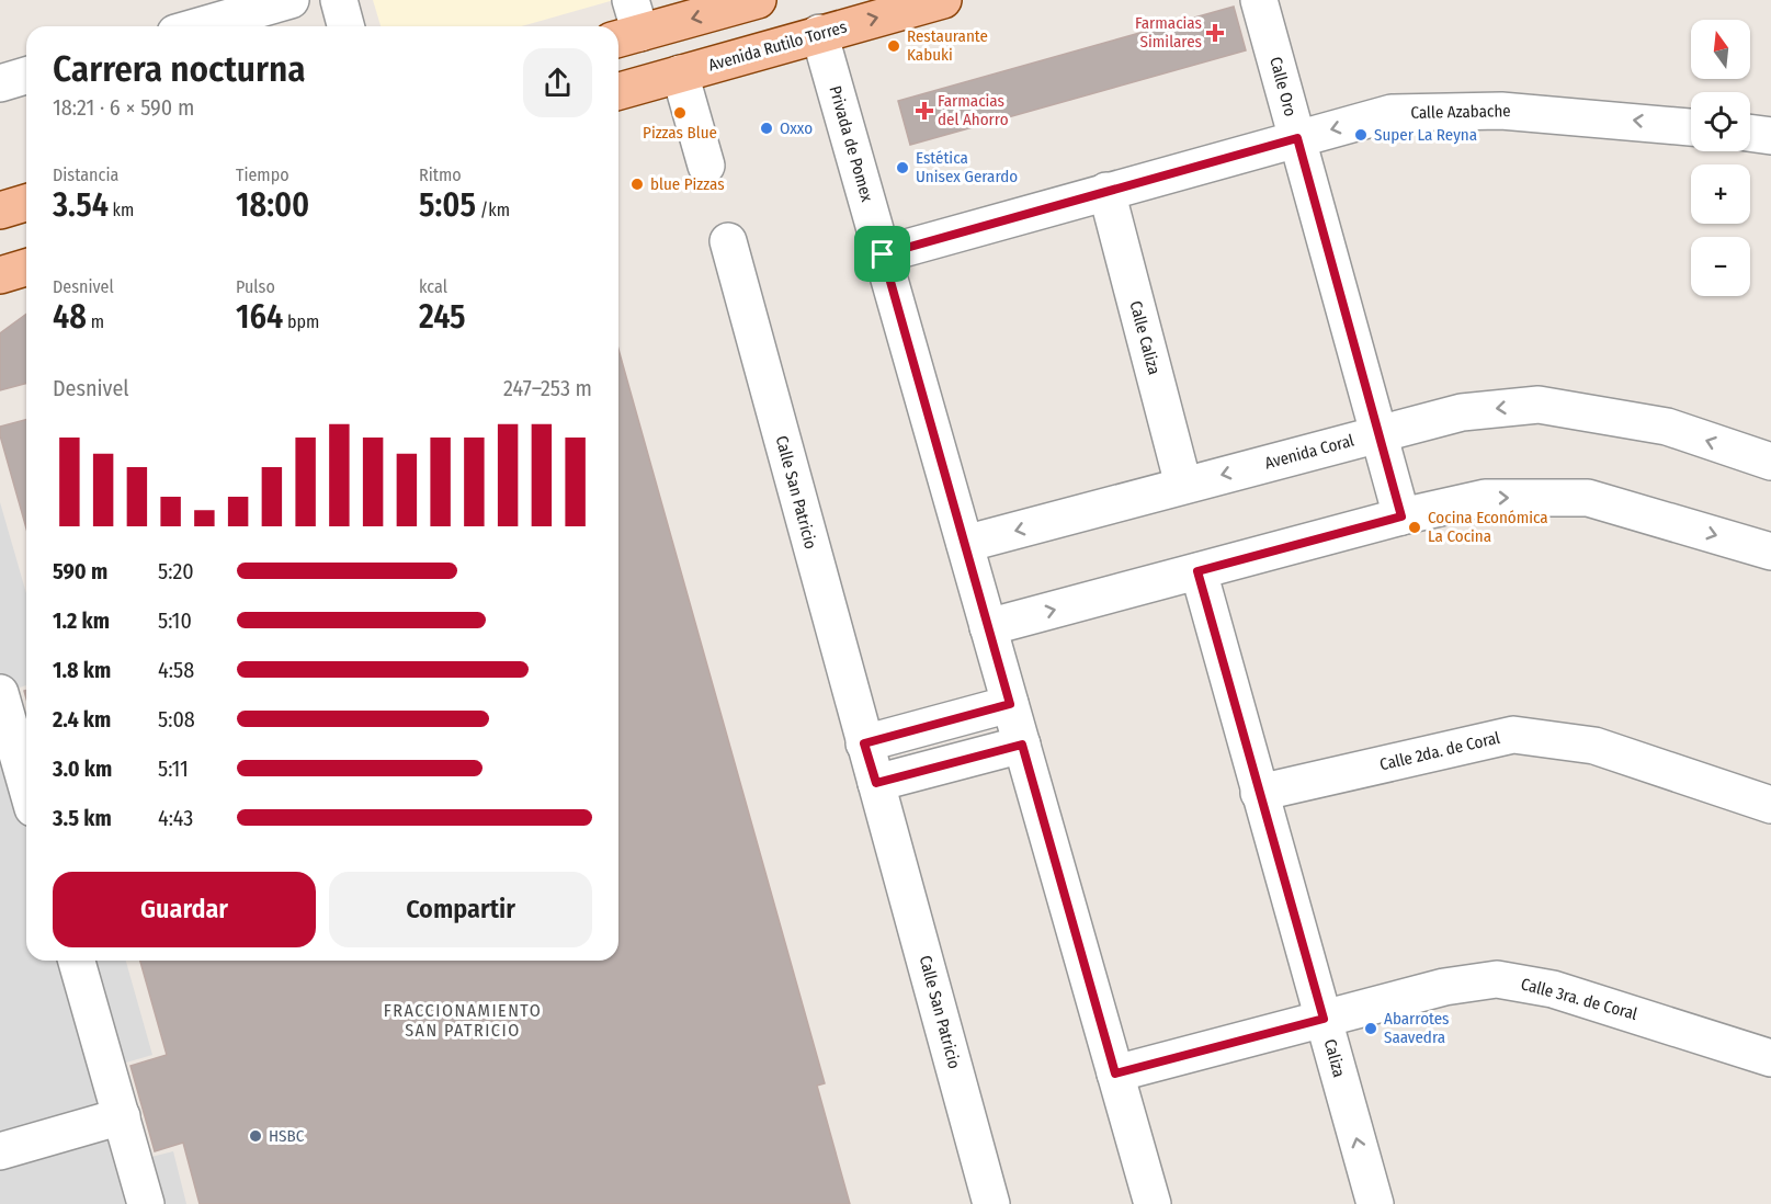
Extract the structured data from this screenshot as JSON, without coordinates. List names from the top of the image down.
{
  "streets": {
    "main road": ["Avenida Rutilo Torres"],
    "street": [
      "Calle Oro",
      "Calle Azabache",
      "Privada de Pomex",
      "Calle Caliza",
      "Avenida Coral",
      "Calle San Patricio",
      "Calle 2da. de Coral",
      "Calle 3ra. de Coral",
      "Caliza"
    ]
  },
  "crossings": [
    ["Avenida Rutilo Torres", "Privada de Pomex"],
    ["Calle Oro", "Calle Azabache"],
    ["Calle Oro", "Avenida Coral"],
    ["Calle Azabache", "Privada de Pomex"],
    ["Calle Azabache", "Calle Caliza"],
    ["Privada de Pomex", "Avenida Coral"],
    ["Privada de Pomex", "Calle 3ra. de Coral"],
    ["Calle Caliza", "Avenida Coral"],
    ["Calle 2da. de Coral", "Caliza"],
    ["Calle 3ra. de Coral", "Caliza"]
  ],
  "one_way": ["Avenida Rutilo Torres", "Calle Azabache"],
  "districts": ["FRACCIONAMIENTO SAN PATRICIO"],
  "places": {
    "health": ["Farmacias Similares", "Farmacias del Ahorro"],
    "other": [
      "Restaurante Kabuki",
      "Pizzas Blue",
      "Oxxo",
      "Super La Reyna",
      "Estética Unisex Gerardo",
      "blue Pizzas",
      "Cocina Económica La Cocina",
      "Abarrotes Saavedra",
      "HSBC"
    ]
  },
  "north": "top",
  "page": {
    "map_buttons": ["+", "−"],
    "heading": ["Carrera nocturna", "18:21 · 6 × 590 m"],
    "stats": [
      ["Distancia", "3.54 km"],
      ["Tiempo", "18:00"],
      ["Ritmo", "5:05 /km"],
      ["Desnivel", "48 m"],
      ["Pulso", "164 bpm"],
      ["kcal", "245"]
    ],
    "chart": ["Desnivel", "247–253 m"],
    "list": [
      {
        "name": "590 m",
        "note": "5:20"
      },
      {
        "name": "1.2 km",
        "note": "5:10"
      },
      {
        "name": "1.8 km",
        "note": "4:58"
      },
      {
        "name": "2.4 km",
        "note": "5:08"
      },
      {
        "name": "3.0 km",
        "note": "5:11"
      },
      {
        "name": "3.5 km",
        "note": "4:43"
      }
    ],
    "buttons": ["Guardar", "Compartir"]
  }
}
